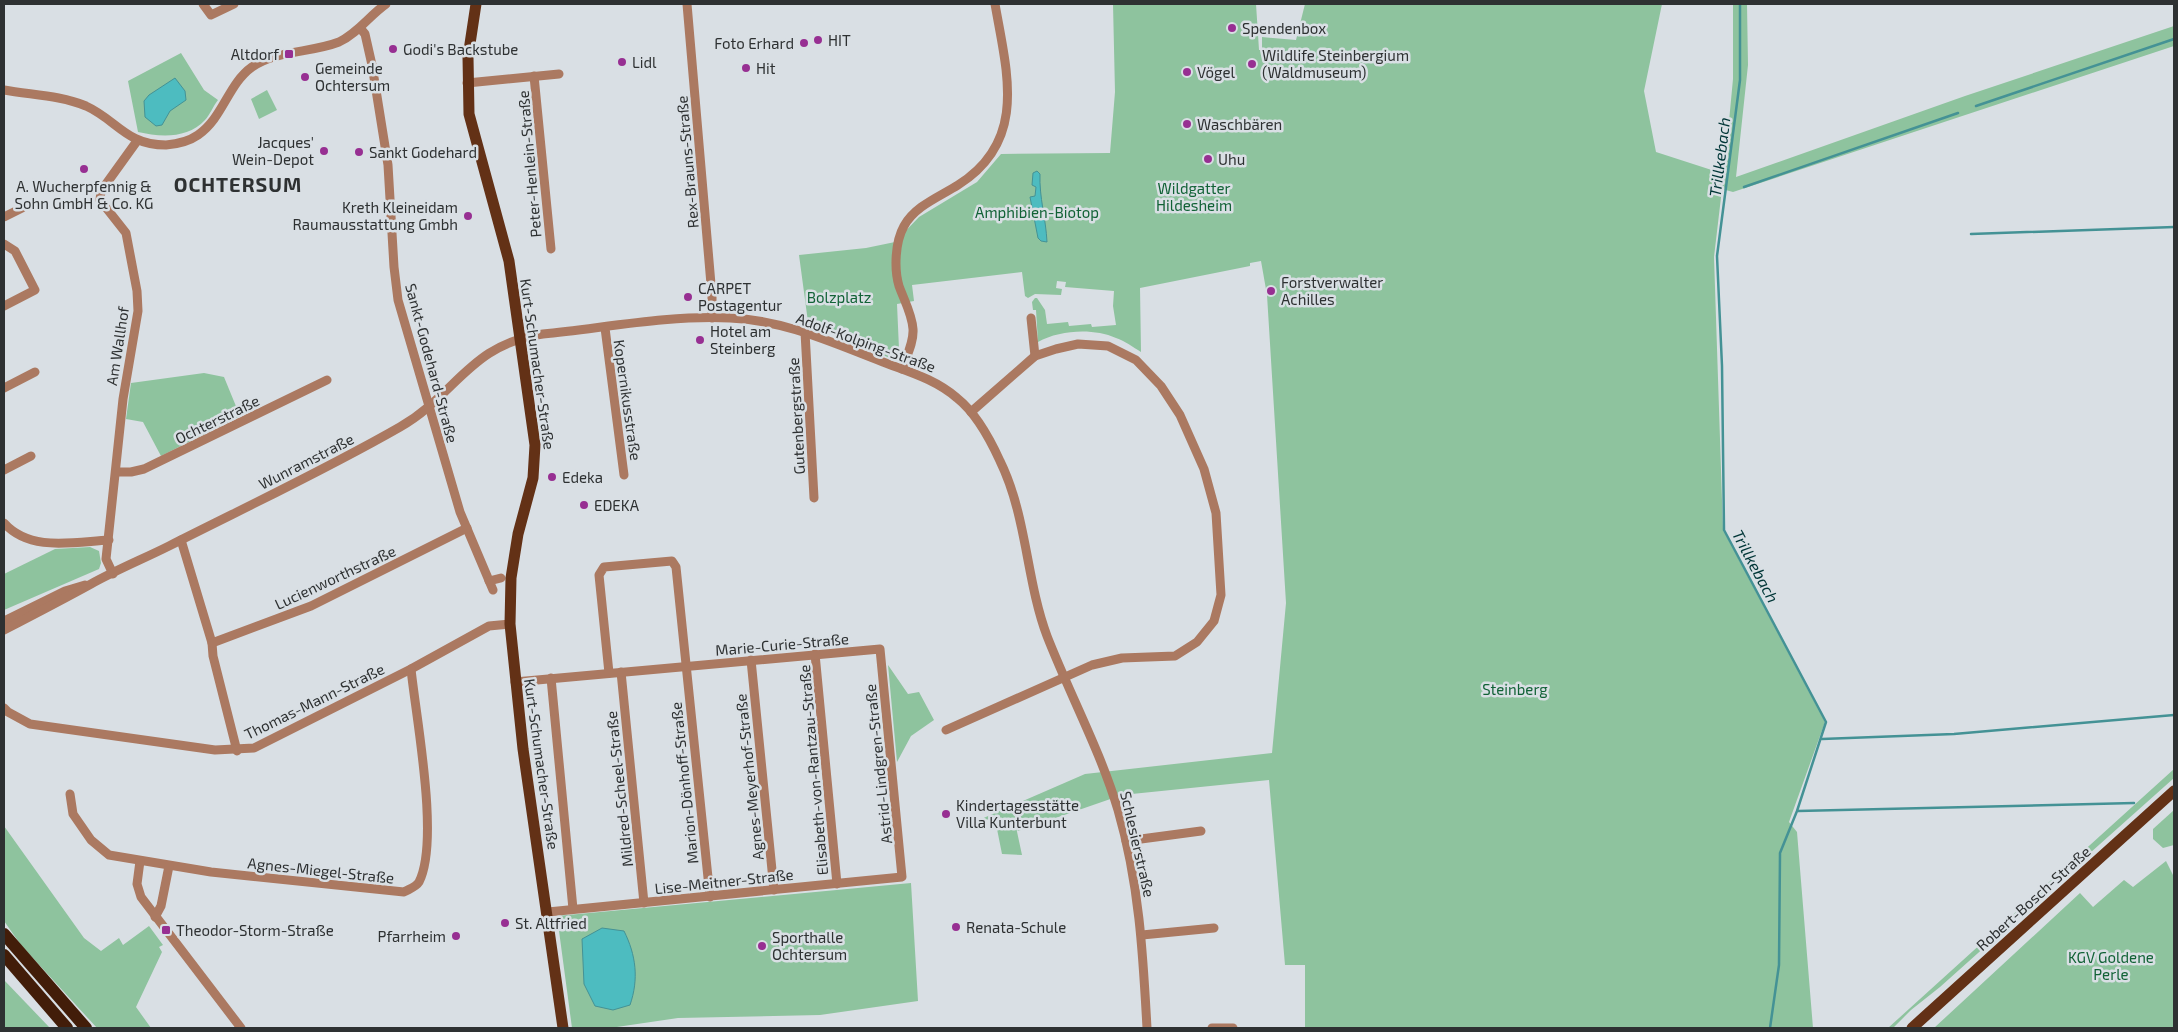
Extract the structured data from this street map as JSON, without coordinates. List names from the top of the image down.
{
  "streets": {
    "main road": ["Kurt-Schumacher-Straße", "Robert-Bosch-Straße"],
    "street": [
      "Rex-Brauns-Straße",
      "Peter-Henlein-Straße",
      "Adolf-Kolping-Straße",
      "Am Wallhof",
      "Sankt-Godehard-Straße",
      "Kopernikusstraße",
      "Gutenbergstraße",
      "Ochterstraße",
      "Wunramstraße",
      "Lucienworthstraße",
      "Marie-Curie-Straße",
      "Thomas-Mann-Straße",
      "Astrid-Lindgren-Straße",
      "Elisabeth-von-Rantzau-Straße",
      "Agnes-Meyerhof-Straße",
      "Marion-Dönhoff-Straße",
      "Mildred-Scheel-Straße",
      "Schlesierstraße",
      "Agnes-Miegel-Straße",
      "Lise-Meitner-Straße"
    ]
  },
  "crossings": [
    ["Rex-Brauns-Straße", "Adolf-Kolping-Straße"],
    ["Peter-Henlein-Straße", "Kurt-Schumacher-Straße"],
    ["Adolf-Kolping-Straße", "Kurt-Schumacher-Straße"],
    ["Adolf-Kolping-Straße", "Kopernikusstraße"],
    ["Adolf-Kolping-Straße", "Gutenbergstraße"],
    ["Adolf-Kolping-Straße", "Wunramstraße"],
    ["Adolf-Kolping-Straße", "Schlesierstraße"],
    ["Am Wallhof", "Ochterstraße"],
    ["Am Wallhof", "Wunramstraße"],
    ["Sankt-Godehard-Straße", "Wunramstraße"],
    ["Sankt-Godehard-Straße", "Lucienworthstraße"],
    ["Kurt-Schumacher-Straße", "Wunramstraße"],
    ["Kurt-Schumacher-Straße", "Marie-Curie-Straße"],
    ["Kurt-Schumacher-Straße", "Thomas-Mann-Straße"],
    ["Kurt-Schumacher-Straße", "Lise-Meitner-Straße"],
    ["Marie-Curie-Straße", "Astrid-Lindgren-Straße"],
    ["Marie-Curie-Straße", "Elisabeth-von-Rantzau-Straße"],
    ["Marie-Curie-Straße", "Agnes-Meyerhof-Straße"],
    ["Marie-Curie-Straße", "Marion-Dönhoff-Straße"],
    ["Marie-Curie-Straße", "Mildred-Scheel-Straße"],
    ["Thomas-Mann-Straße", "Agnes-Miegel-Straße"],
    ["Astrid-Lindgren-Straße", "Lise-Meitner-Straße"],
    ["Elisabeth-von-Rantzau-Straße", "Lise-Meitner-Straße"],
    ["Agnes-Meyerhof-Straße", "Lise-Meitner-Straße"],
    ["Marion-Dönhoff-Straße", "Lise-Meitner-Straße"],
    ["Mildred-Scheel-Straße", "Lise-Meitner-Straße"]
  ],
  "districts": ["OCHTERSUM"],
  "water": ["Trillkebach"],
  "parks": [
    "Wildgatter Hildesheim",
    "Amphibien-Biotop",
    "Bolzplatz",
    "Steinberg",
    "KGV Goldene Perle"
  ],
  "places": {
    "other": [
      "Spendenbox",
      "HIT",
      "Foto Erhard",
      "Godi's Backstube",
      "Lidl",
      "Wildlife Steinbergium (Waldmuseum)",
      "Hit",
      "Vögel",
      "Gemeinde Ochtersum",
      "Waschbären",
      "Jacques' Wein-Depot",
      "Sankt Godehard",
      "Uhu",
      "A. Wucherpfennig & Sohn GmbH & Co. KG",
      "Kreth Kleineidam Raumausstattung Gmbh",
      "Forstverwalter Achilles",
      "CARPET Postagentur",
      "Hotel am Steinberg",
      "Edeka",
      "EDEKA",
      "Kindertagesstätte Villa Kunterbunt",
      "St. Altfried",
      "Renata-Schule",
      "Pfarrheim",
      "Sporthalle Ochtersum"
    ],
    "transit": ["Altdorf", "Theodor-Storm-Straße"]
  }
}
